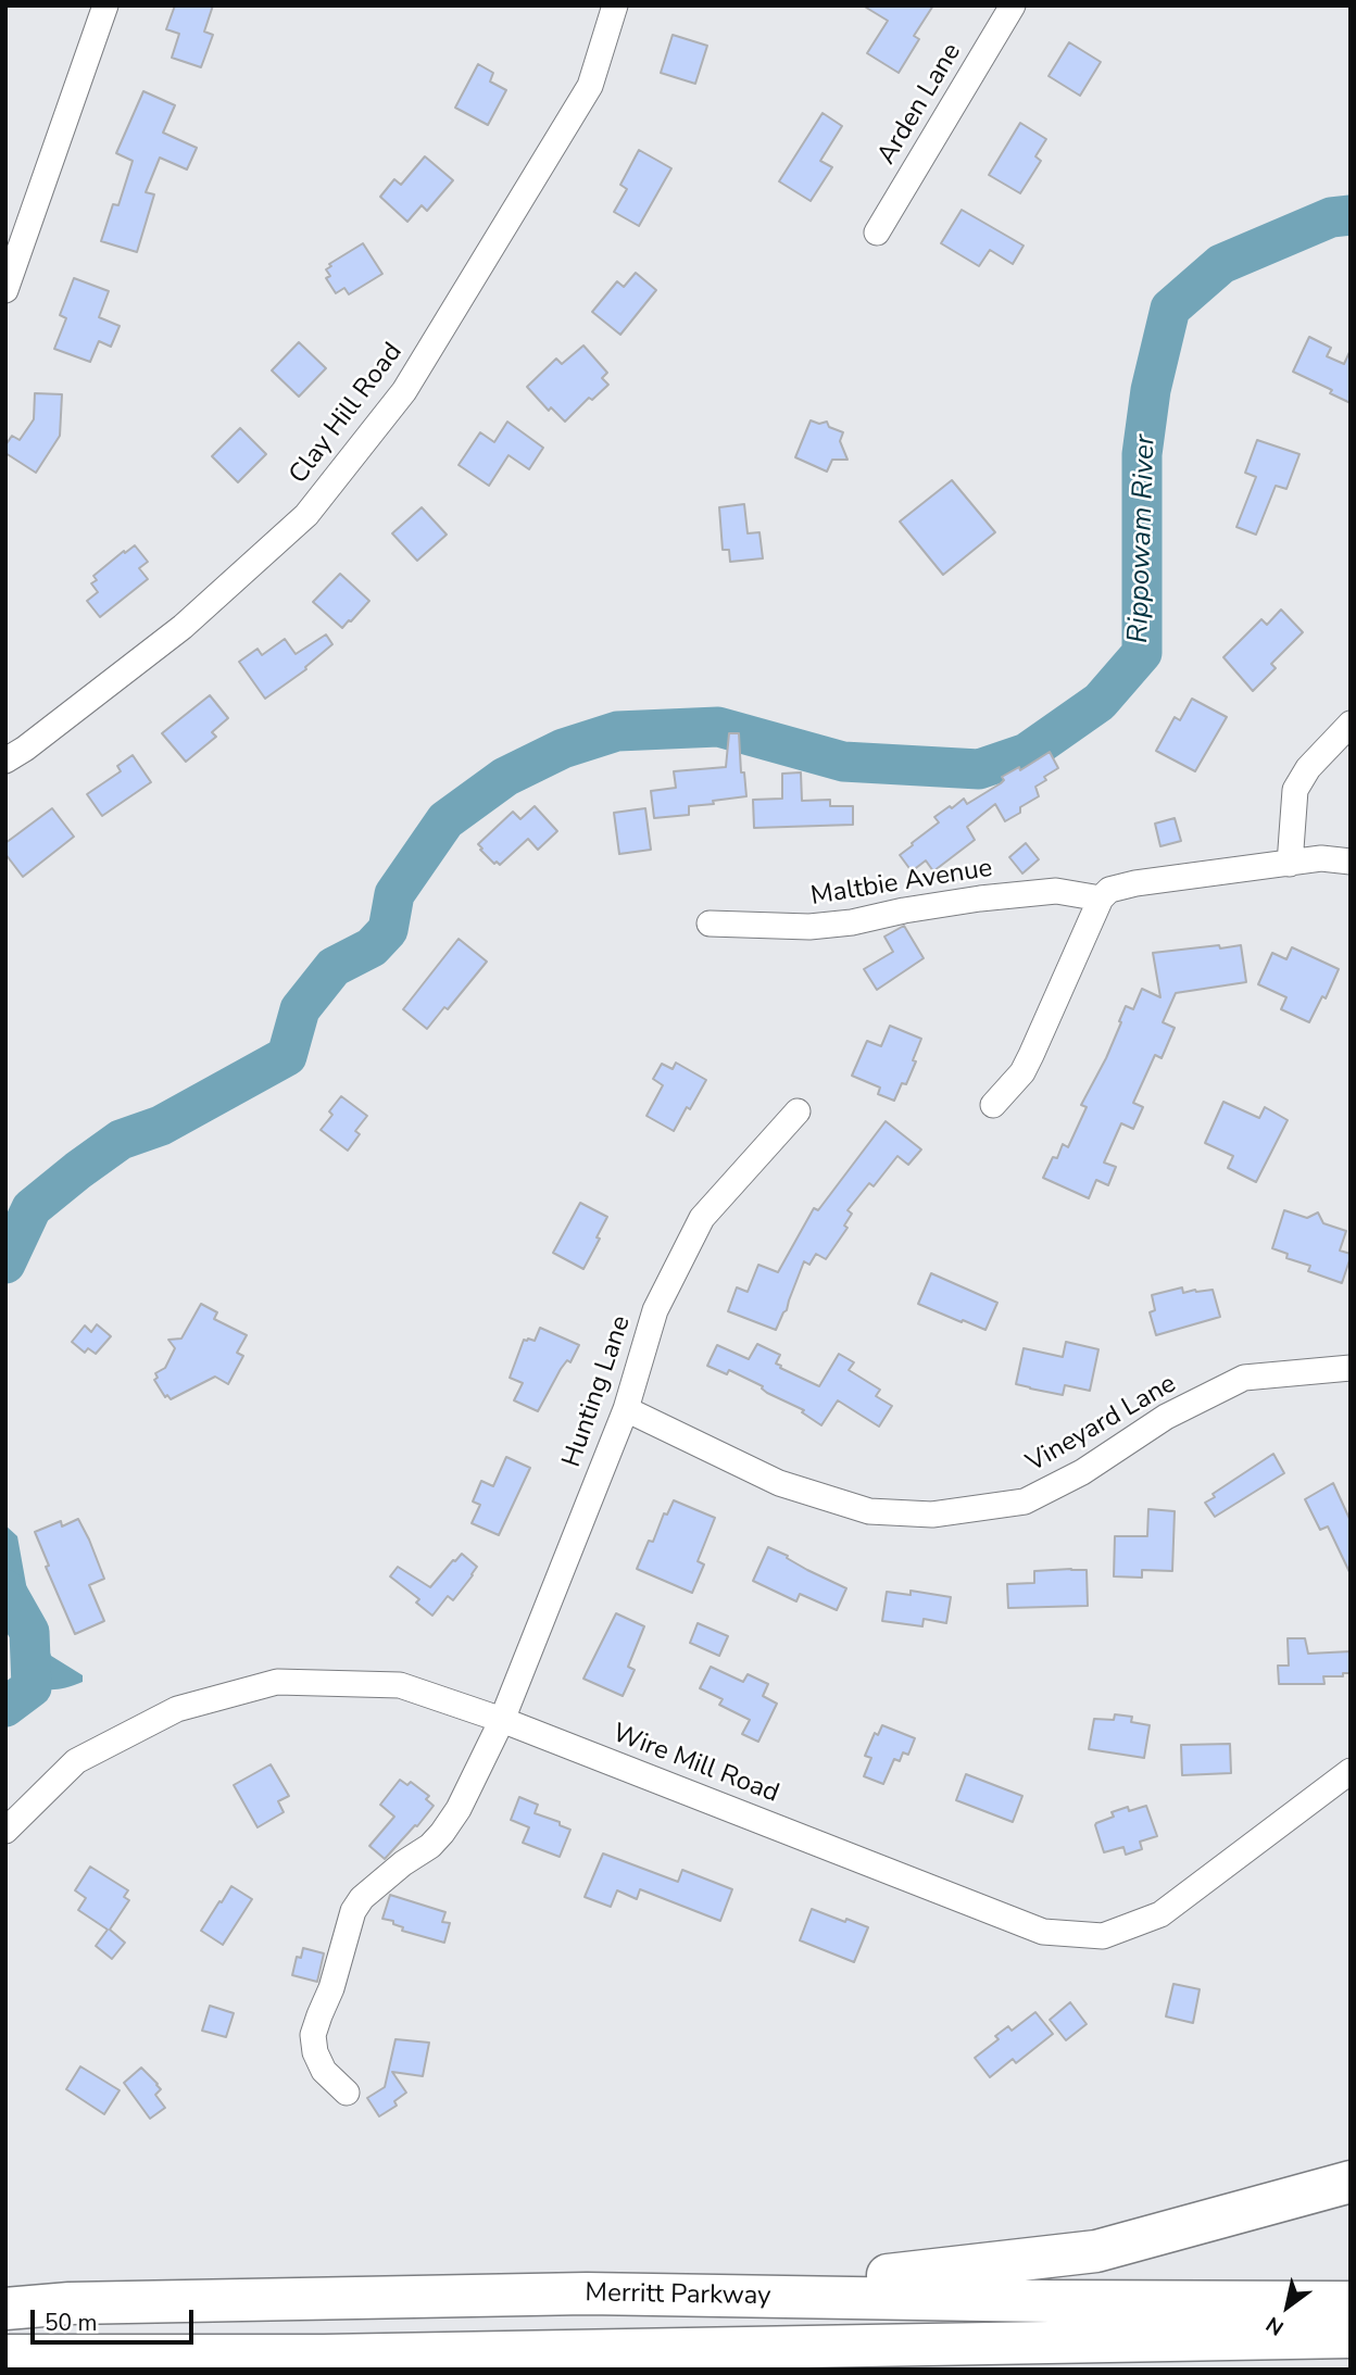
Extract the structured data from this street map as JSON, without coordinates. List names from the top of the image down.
{
  "streets": {
    "highway": ["Merritt Parkway"],
    "street": [
      "Arden Lane",
      "Clay Hill Road",
      "Maltbie Avenue",
      "Hunting Lane",
      "Vineyard Lane",
      "Wire Mill Road"
    ]
  },
  "crossings": [
    ["Hunting Lane", "Vineyard Lane"],
    ["Hunting Lane", "Wire Mill Road"]
  ],
  "water": ["Rippowam River"],
  "scale_bar": "50 m",
  "north": "bottom left"
}
